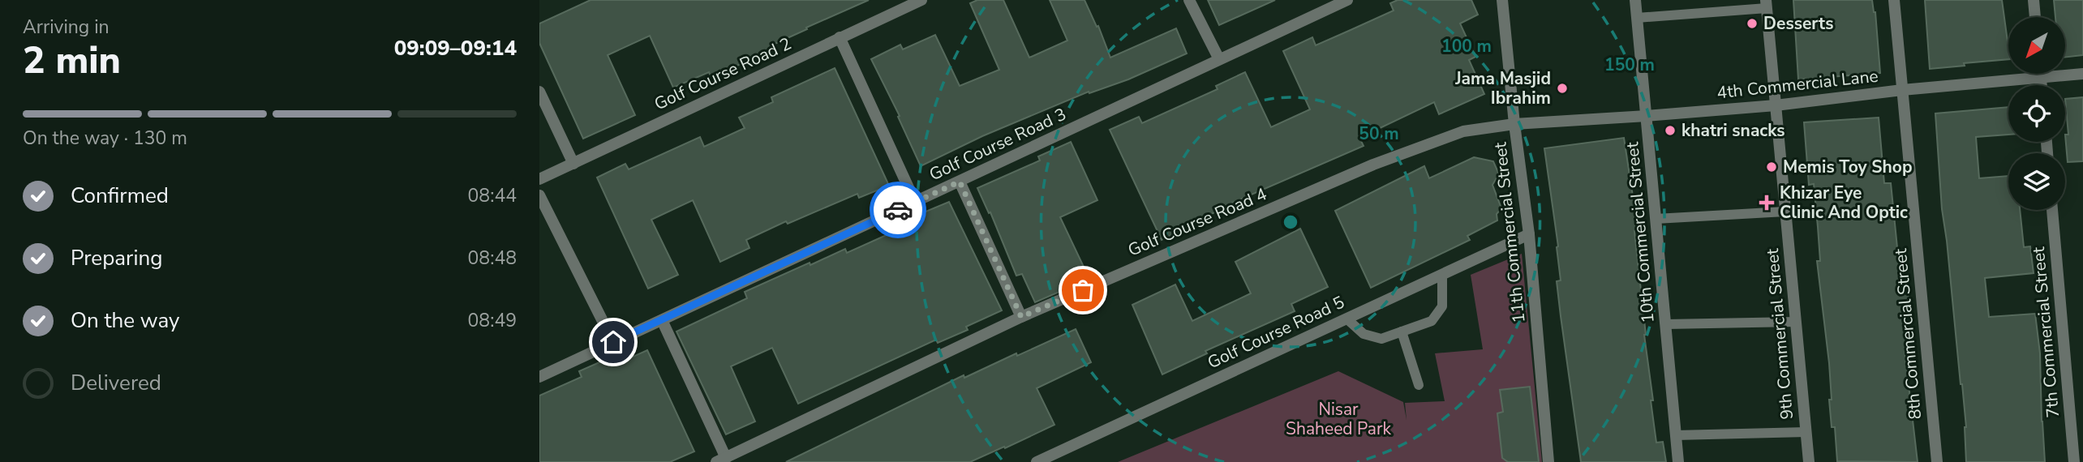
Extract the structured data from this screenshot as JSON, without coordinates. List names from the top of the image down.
{
  "streets": {
    "street": [
      "Golf Course Road 2",
      "4th Commercial Lane",
      "Golf Course Road 3",
      "Golf Course Road 4",
      "11th Commercial Street",
      "10th Commercial Street",
      "Golf Course Road 5",
      "7th Commercial Street",
      "9th Commercial Street",
      "8th Commercial Street"
    ]
  },
  "crossings": [
    ["4th Commercial Lane", "Golf Course Road 4"],
    ["4th Commercial Lane", "11th Commercial Street"],
    ["4th Commercial Lane", "10th Commercial Street"],
    ["4th Commercial Lane", "9th Commercial Street"],
    ["4th Commercial Lane", "8th Commercial Street"],
    ["Golf Course Road 4", "11th Commercial Street"],
    ["11th Commercial Street", "Golf Course Road 5"]
  ],
  "parks": ["Nisar Shaheed Park"],
  "places": {
    "other": [
      "Desserts",
      "Jama Masjid Ibrahim",
      "khatri snacks",
      "Memis Toy Shop"
    ],
    "health": ["Khizar Eye Clinic And Optic"]
  },
  "north": "bottom left",
  "page": {
    "heading": ["2 min", "Arriving in", "09:09–09:14"],
    "bar": "On the way · 130 m",
    "list": [
      ["Confirmed", "08:44"],
      ["Preparing", "08:48"],
      ["On the way", "08:49"],
      "Delivered"
    ]
  },
  "rings": ["100 m", "150 m", "50 m"]
}
